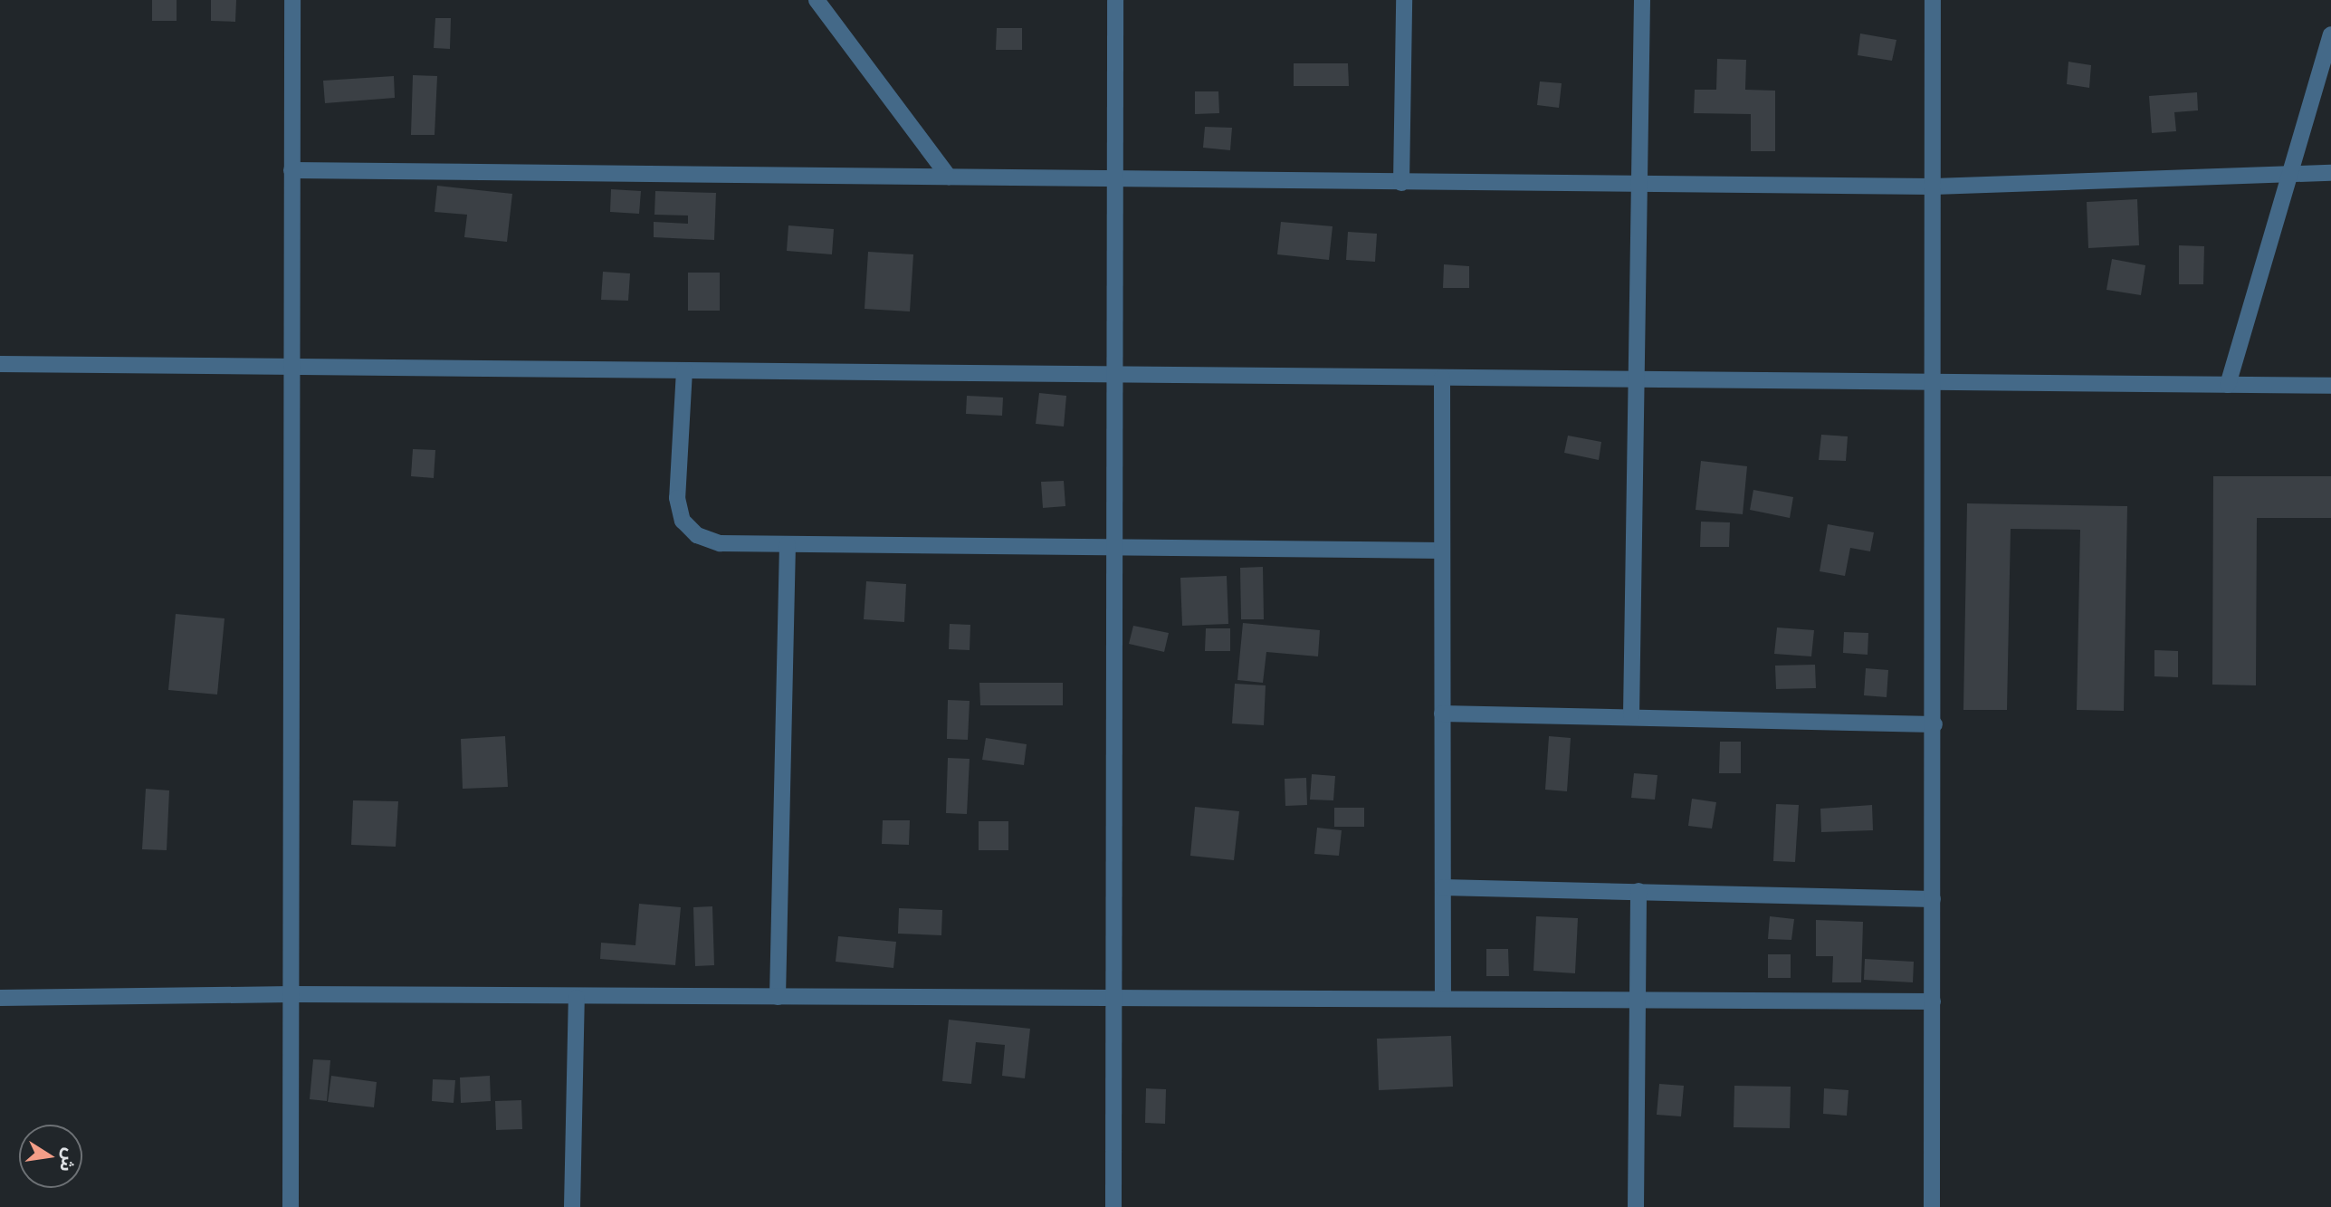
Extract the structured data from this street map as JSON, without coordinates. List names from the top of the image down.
{
  "north": "right"
}
